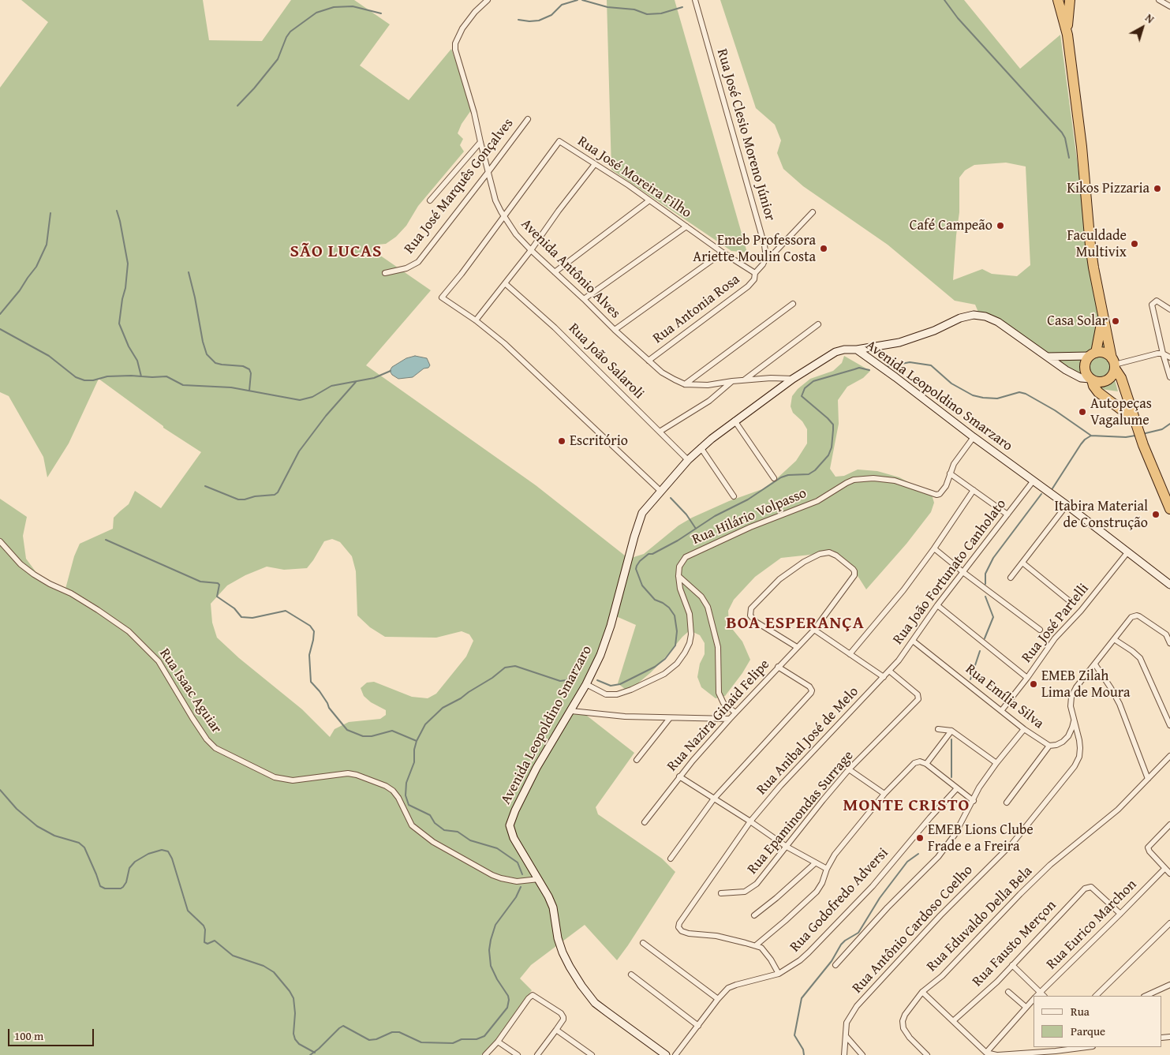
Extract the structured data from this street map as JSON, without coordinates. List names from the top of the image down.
{
  "streets": {
    "street": [
      "Rua José Clesio Moreno Júnior",
      "Rua José Moreira Filho",
      "Rua José Marquês Gonçalves",
      "Avenida Antônio Alves",
      "Rua Antonia Rosa",
      "Rua João Salaroli",
      "Avenida Leopoldino Smarzaro",
      "Rua Hilário Volpasso",
      "Rua João Fortunato Canholato",
      "Rua José Partelli",
      "Rua Isaac Aguiar",
      "Rua Emília Silva",
      "Rua Nazira Ginaid Felipe",
      "Rua Anibal José de Melo",
      "Rua Epaminondas Surrage",
      "Rua Godofredo Adversi",
      "Rua Eduvaldo Della Bela",
      "Rua Eurico Marchon",
      "Rua Antônio Cardoso Coelho",
      "Rua Fausto Merçon"
    ]
  },
  "crossings": [
    ["Rua José Moreira Filho", "Avenida Antônio Alves"],
    ["Rua José Moreira Filho", "Rua Antonia Rosa"],
    ["Rua José Marquês Gonçalves", "Avenida Antônio Alves"],
    ["Avenida Antônio Alves", "Rua Antonia Rosa"],
    ["Avenida Antônio Alves", "Avenida Leopoldino Smarzaro"],
    ["Rua João Salaroli", "Avenida Leopoldino Smarzaro"],
    ["Avenida Leopoldino Smarzaro", "Rua Hilário Volpasso"],
    ["Avenida Leopoldino Smarzaro", "Rua João Fortunato Canholato"],
    ["Avenida Leopoldino Smarzaro", "Rua José Partelli"],
    ["Avenida Leopoldino Smarzaro", "Rua Isaac Aguiar"],
    ["Rua João Fortunato Canholato", "Rua Emília Silva"],
    ["Rua João Fortunato Canholato", "Rua Anibal José de Melo"],
    ["Rua João Fortunato Canholato", "Rua Epaminondas Surrage"],
    ["Rua José Partelli", "Rua Emília Silva"],
    ["Rua Emília Silva", "Rua Antônio Cardoso Coelho"],
    ["Rua Eurico Marchon", "Rua Fausto Merçon"]
  ],
  "districts": ["SÃO LUCAS", "BOA ESPERANÇA", "MONTE CRISTO"],
  "places": [
    "Kikos Pizzaria",
    "Café Campeão",
    "Faculdade Multivix",
    "Emeb Professora Ariette Moulin Costa",
    "Casa Solar",
    "Autopeças Vagalume",
    "Escritório",
    "Itabira Material de Construção",
    "EMEB Zilah Lima de Moura",
    "EMEB Lions Clube Frade e a Freira"
  ],
  "legend": ["Rua", "Parque"],
  "scale_bar": "100 m",
  "north": "top right"
}
